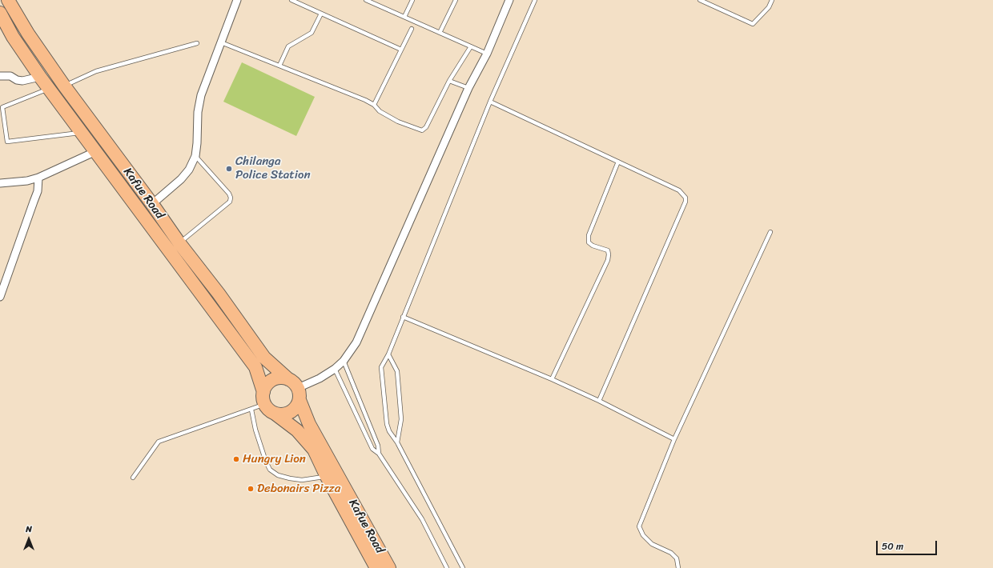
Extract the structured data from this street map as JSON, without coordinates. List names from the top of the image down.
{
  "streets": {
    "highway": ["Kafue Road"]
  },
  "places": ["Chilanga Police Station", "Hungry Lion", "Debonairs Pizza"],
  "scale_bar": "50 m",
  "north": "top"
}
